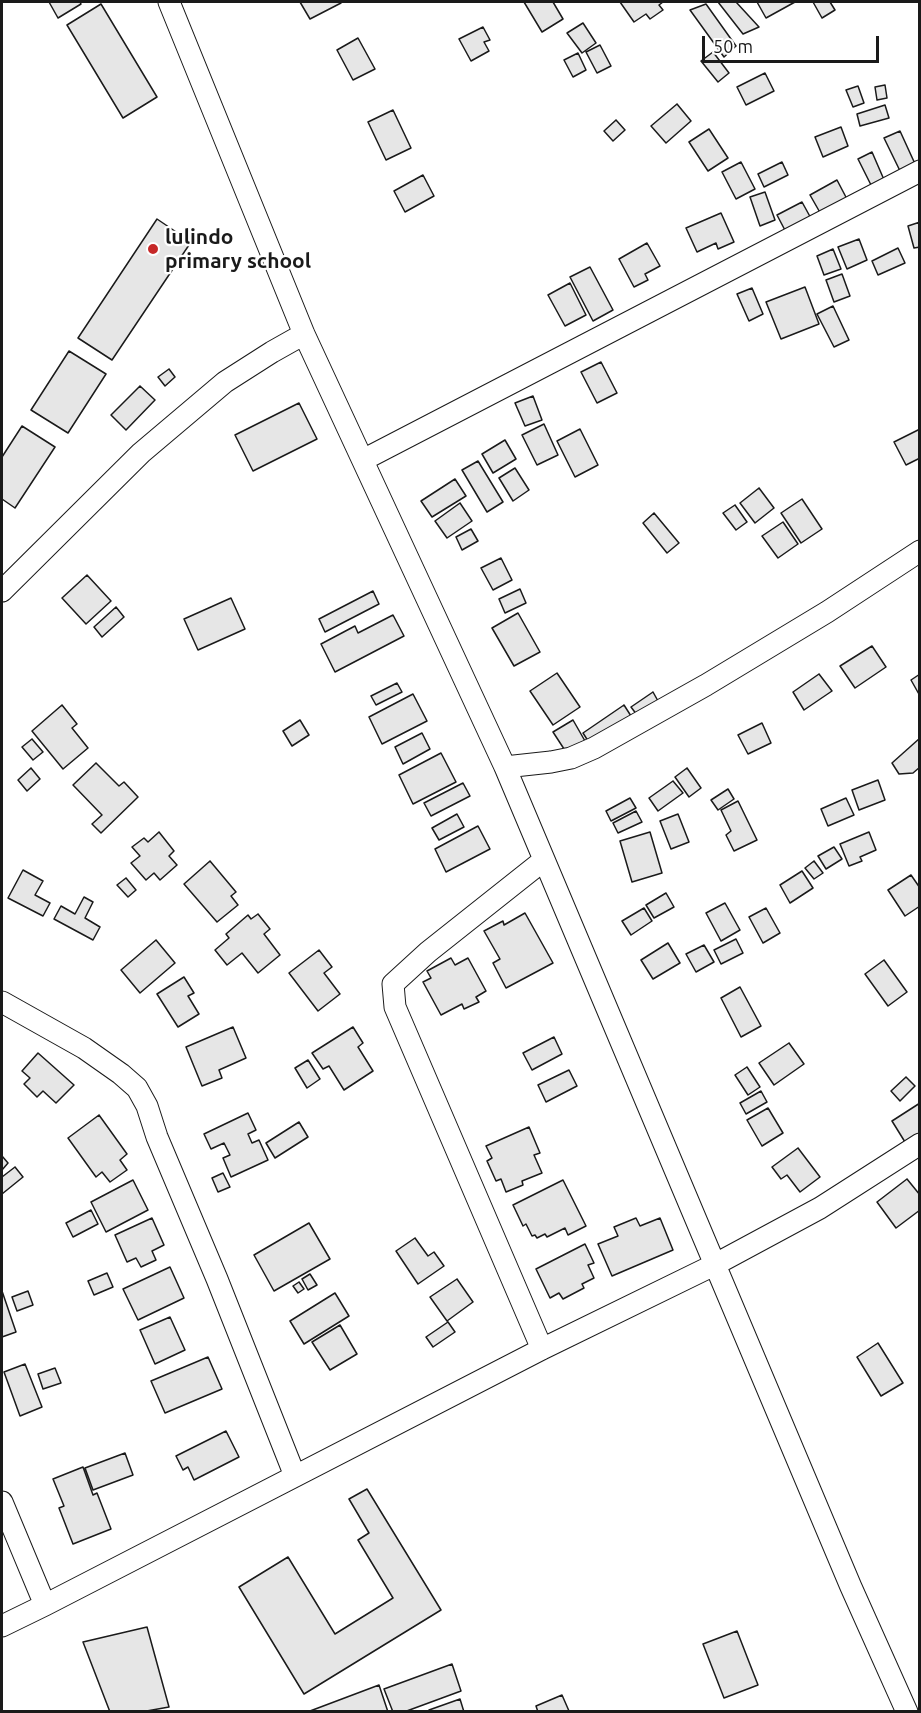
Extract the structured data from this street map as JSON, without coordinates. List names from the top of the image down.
{
  "places": ["lulindo primary school"],
  "scale_bar": "50 m"
}
